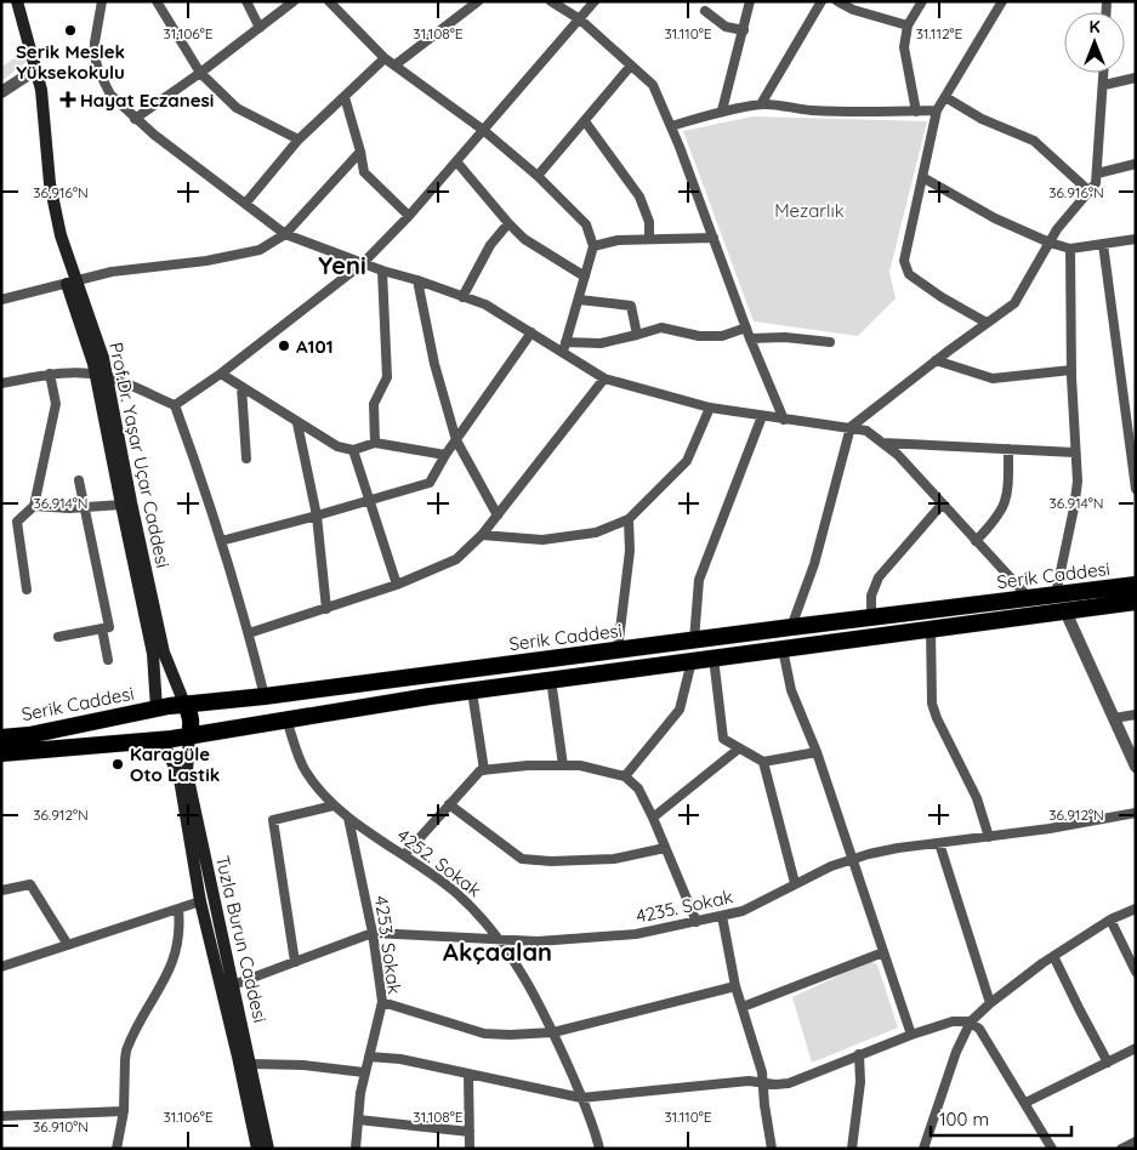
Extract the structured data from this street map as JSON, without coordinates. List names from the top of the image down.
{
  "streets": {
    "highway": ["Serik Caddesi"],
    "main road": ["Prof.Dr. Yaşar Uçar Caddesi", "Tuzla Burun Caddesi"],
    "street": ["4252. Sokak", "4235. Sokak", "4253. Sokak"]
  },
  "crossings": [
    ["Prof.Dr. Yaşar Uçar Caddesi", "Serik Caddesi"],
    ["Prof.Dr. Yaşar Uçar Caddesi", "Tuzla Burun Caddesi"],
    ["Serik Caddesi", "4252. Sokak"],
    ["Serik Caddesi", "Tuzla Burun Caddesi"],
    ["4252. Sokak", "4235. Sokak"],
    ["4252. Sokak", "4253. Sokak"],
    ["4235. Sokak", "Tuzla Burun Caddesi"],
    ["4235. Sokak", "4253. Sokak"]
  ],
  "districts": ["Yeni", "Akçaalan"],
  "parks": ["Mezarlık"],
  "places": {
    "other": ["Serik Meslek Yüksekokulu", "A101", "Karagüle Oto Lastik"],
    "health": ["Hayat Eczanesi"]
  },
  "scale_bar": "100 m",
  "north": "top",
  "coordinates": [
    "31.106°E",
    "31.108°E",
    "31.110°E",
    "31.112°E",
    "36.916°N",
    "36.914°N",
    "36.912°N",
    "36.910°N"
  ]
}
